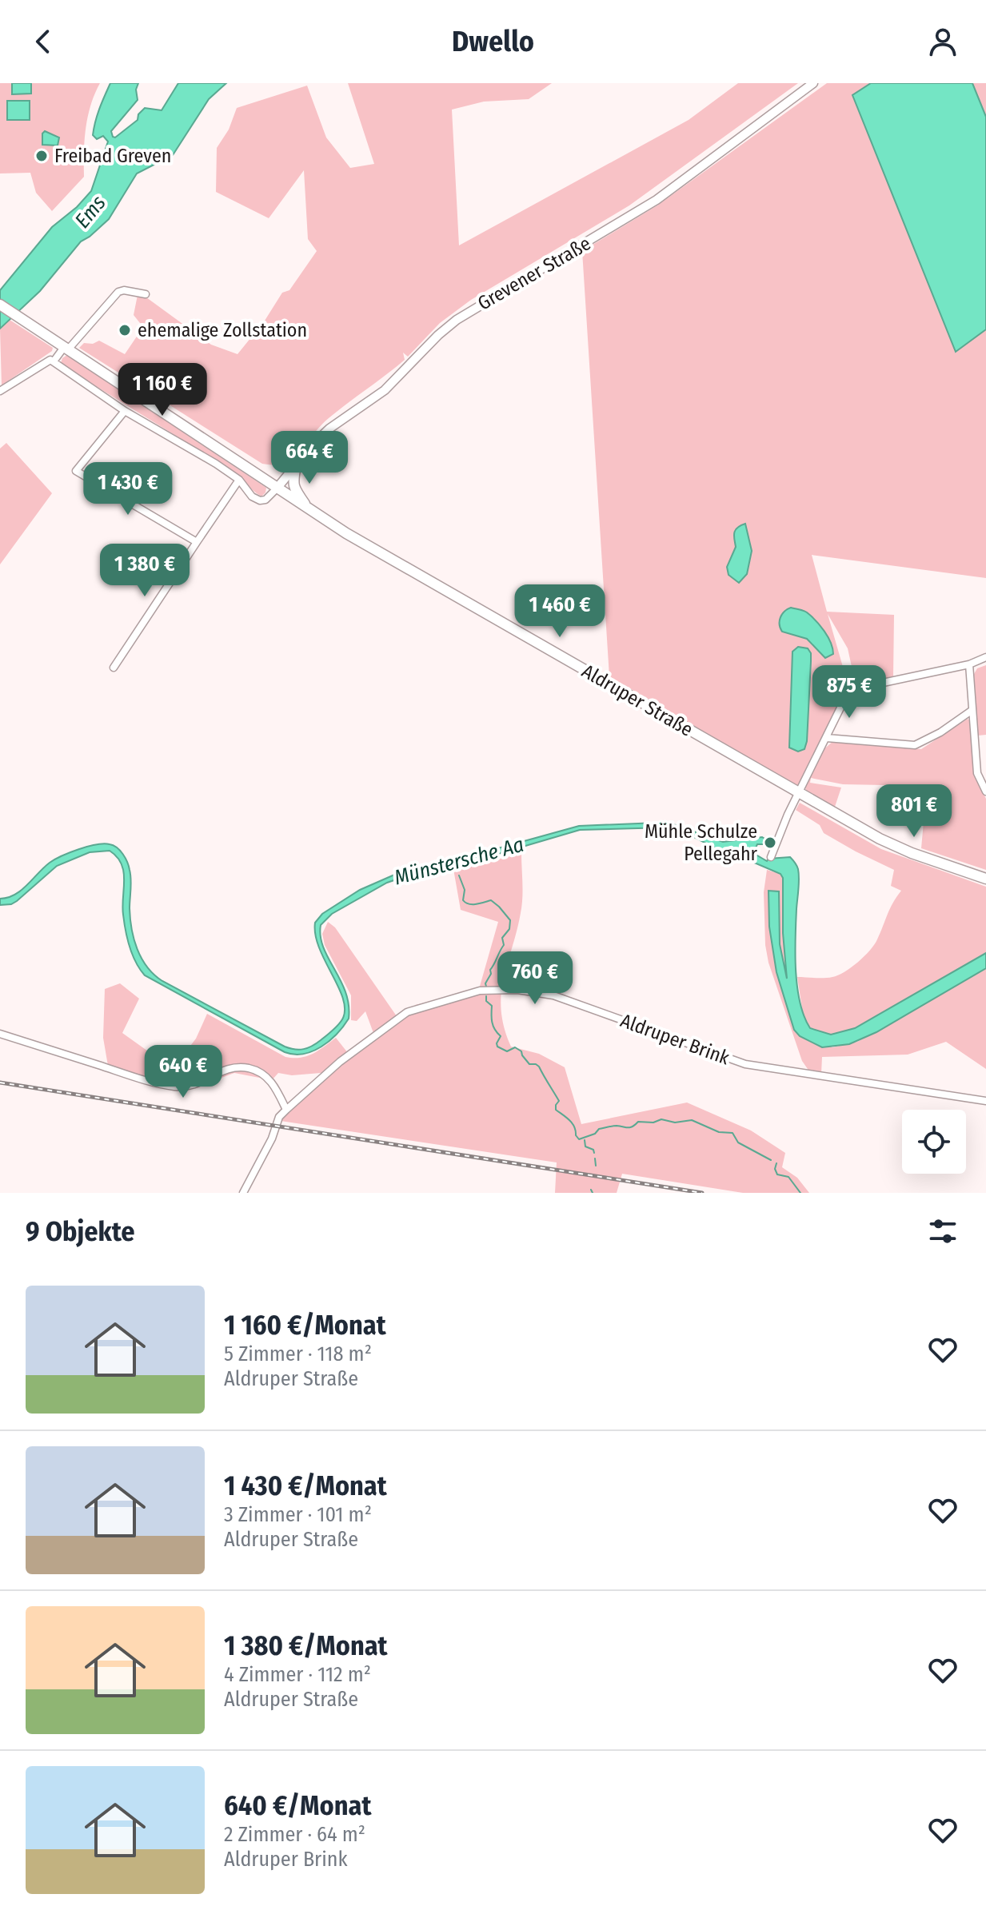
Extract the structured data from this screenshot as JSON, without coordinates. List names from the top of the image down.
{
  "streets": {
    "main road": ["Aldruper Straße"],
    "street": ["Grevener Straße", "Aldruper Brink"]
  },
  "crossings": [
    ["Grevener Straße", "Aldruper Straße"]
  ],
  "water": ["Ems", "Münstersche Aa"],
  "places": ["Freibad Greven", "ehemalige Zollstation", "Mühle Schulze Pellegahr"],
  "page": {
    "header": "Dwello",
    "price": [
      "1 160 €",
      "664 €",
      "1 430 €",
      "1 380 €",
      "1 460 €",
      "875 €",
      "801 €",
      "760 €",
      "640 €"
    ],
    "heading": "9 Objekte",
    "list": [
      {
        "name": "1 160 €/Monat",
        "note": "5 Zimmer · 118 m² · Aldruper Straße"
      },
      {
        "name": "1 430 €/Monat",
        "note": "3 Zimmer · 101 m² · Aldruper Straße"
      },
      {
        "name": "1 380 €/Monat",
        "note": "4 Zimmer · 112 m² · Aldruper Straße"
      },
      {
        "name": "640 €/Monat",
        "note": "2 Zimmer · 64 m² · Aldruper Brink"
      }
    ]
  }
}
